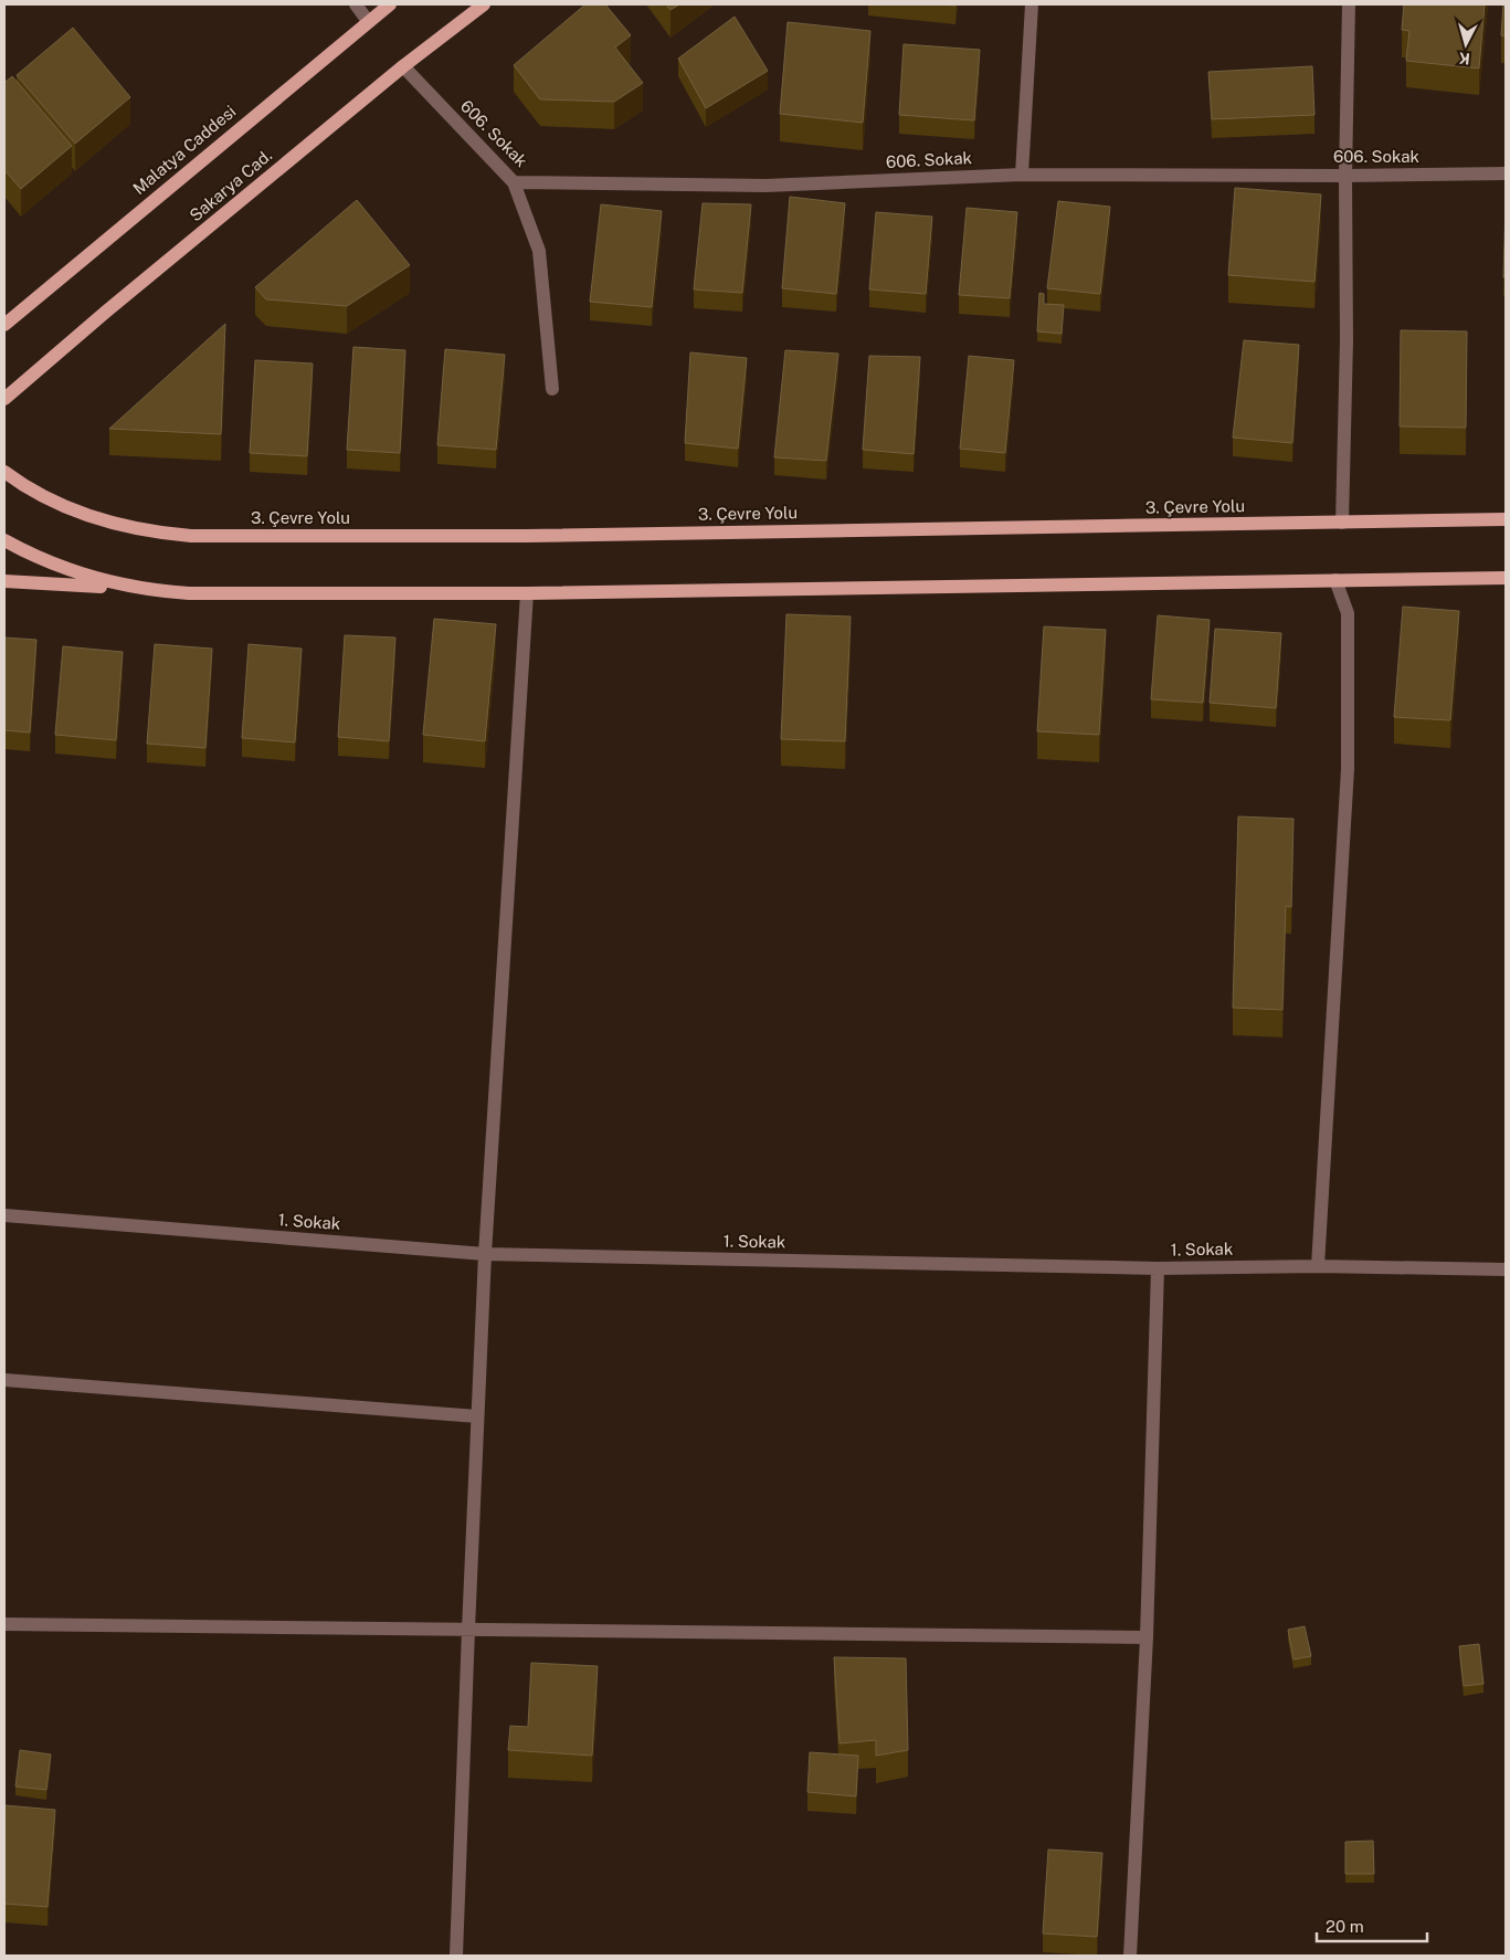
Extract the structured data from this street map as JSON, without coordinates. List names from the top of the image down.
{
  "streets": {
    "main road": ["Malatya Caddesi", "Sakarya Cad.", "3. Çevre Yolu"],
    "street": ["606. Sokak", "1. Sokak"]
  },
  "crossings": [
    ["606. Sokak", "Sakarya Cad."]
  ],
  "scale_bar": "20 m",
  "north": "bottom"
}
